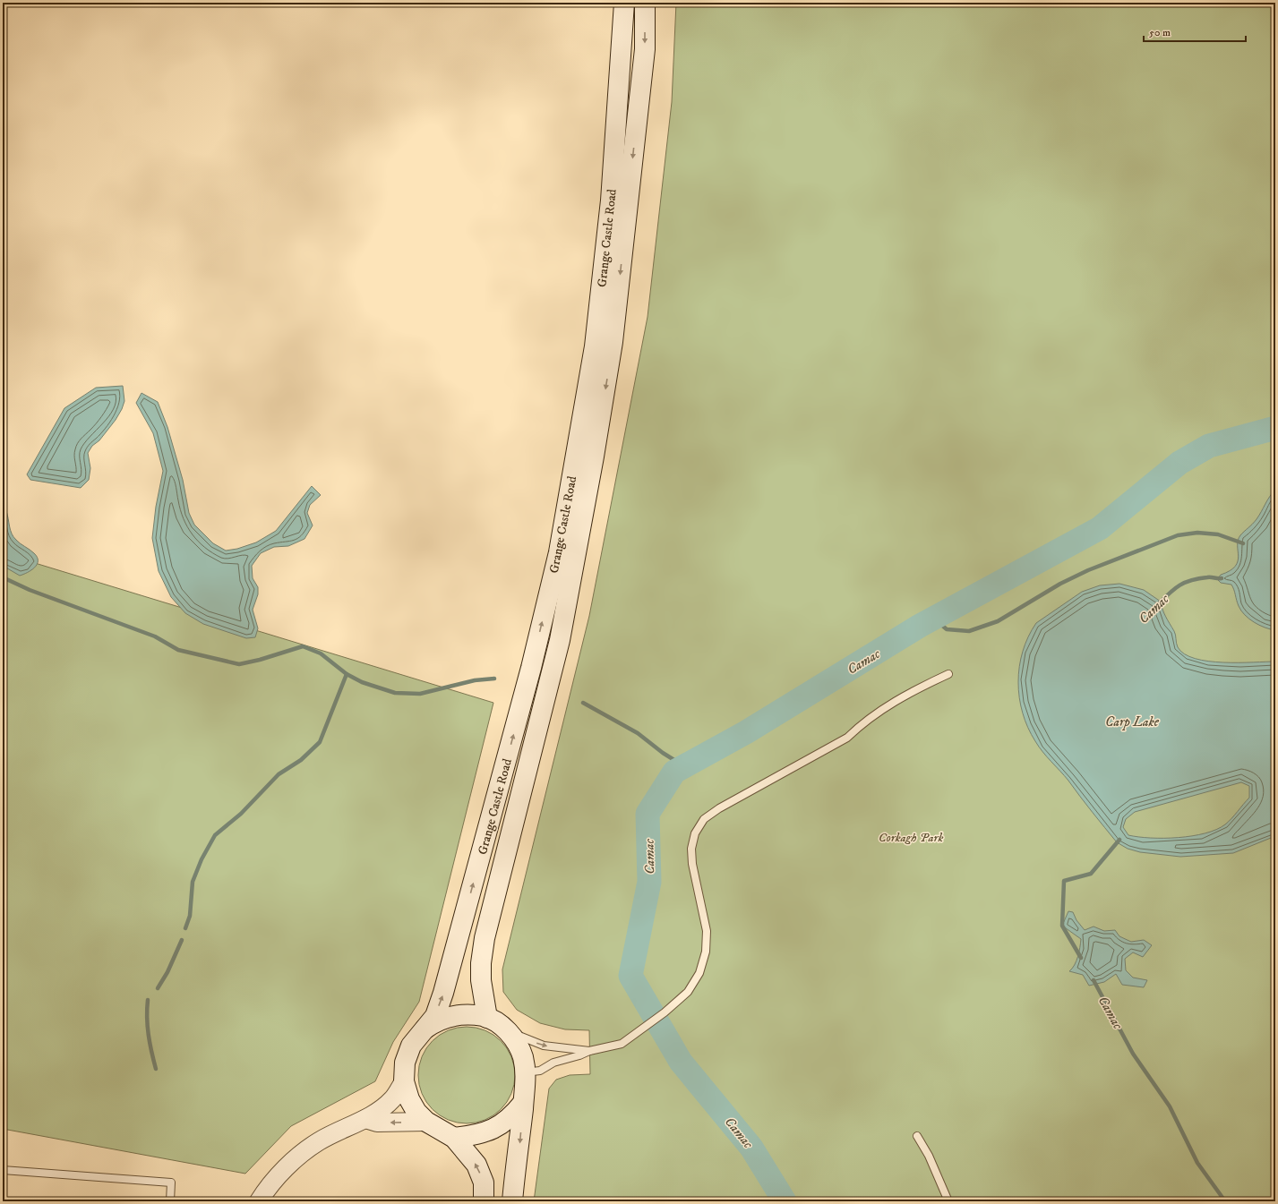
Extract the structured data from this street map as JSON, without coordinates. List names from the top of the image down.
{
  "streets": {
    "main road": ["Grange Castle Road"]
  },
  "water": ["Camac", "Carp Lake"],
  "parks": ["Corkagh Park"],
  "scale_bar": "50 m"
}
